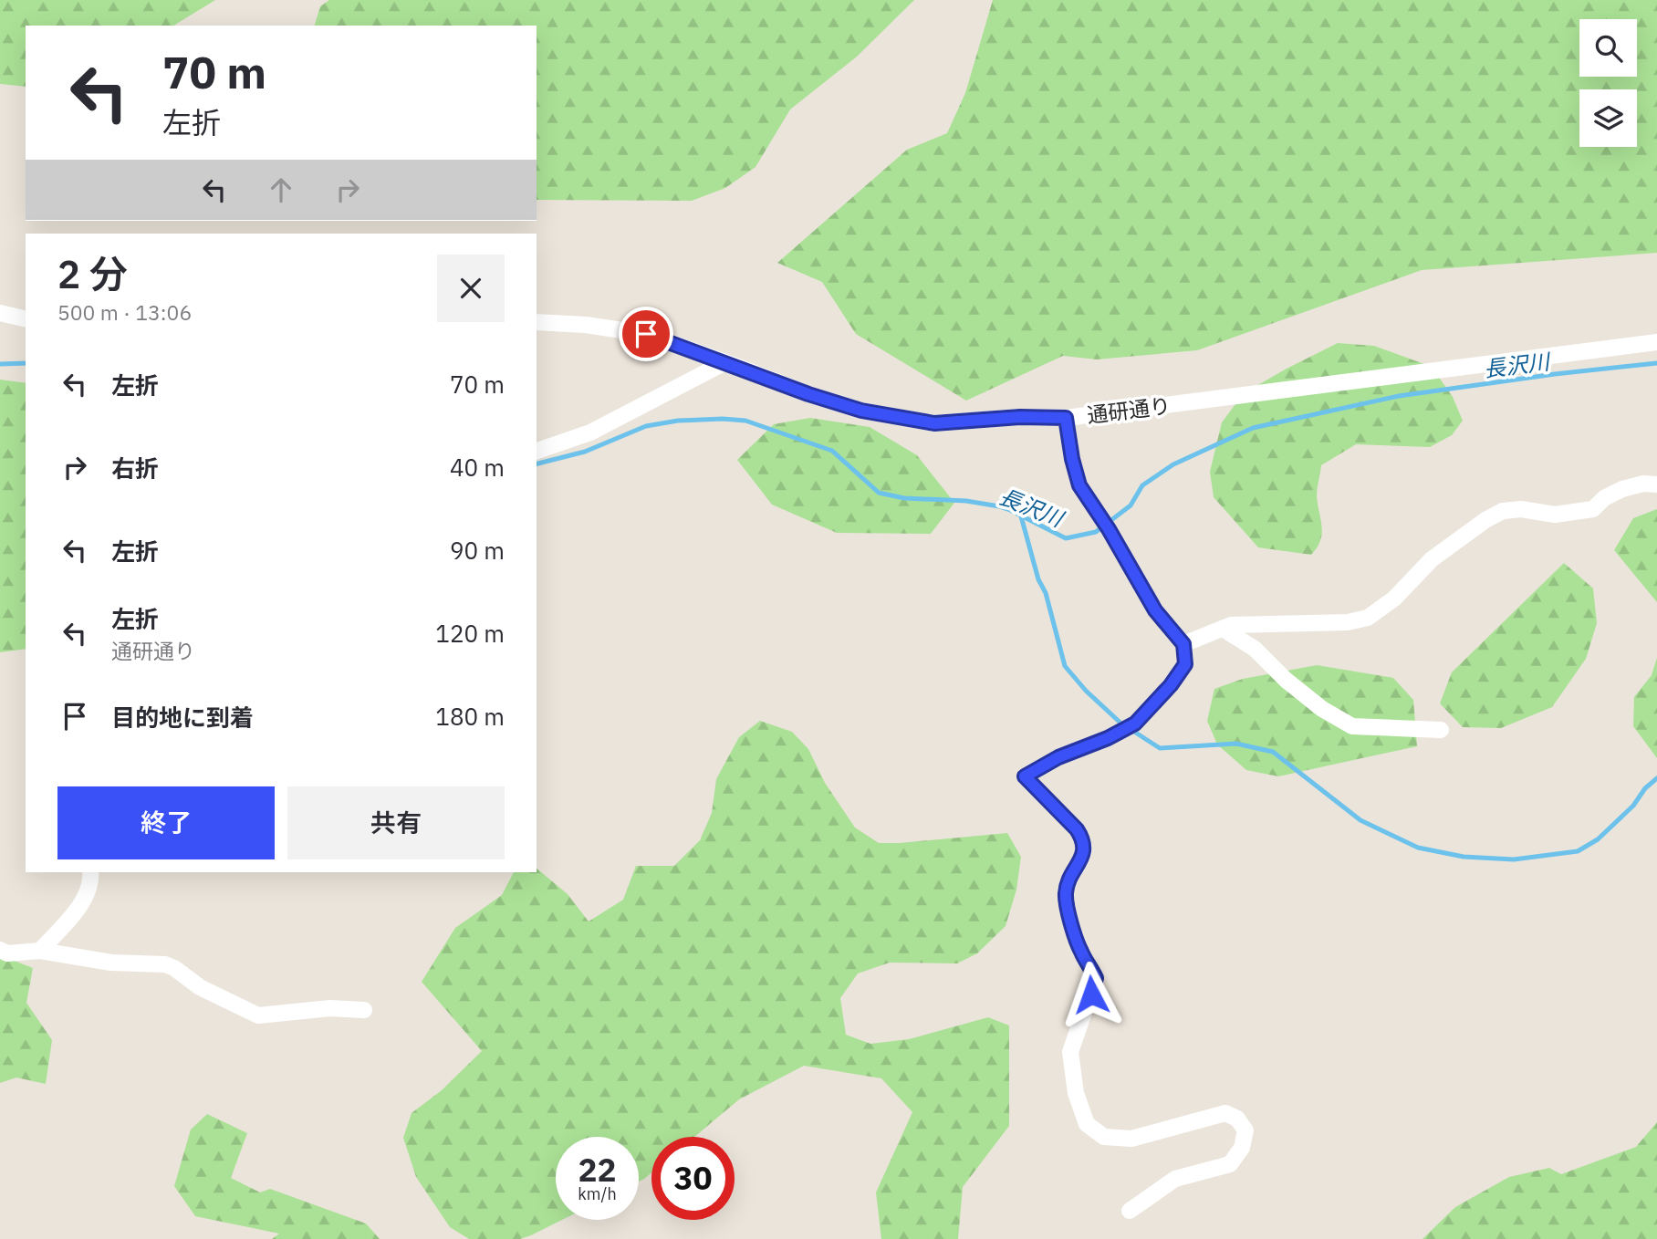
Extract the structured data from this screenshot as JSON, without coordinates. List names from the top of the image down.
{
  "streets": {
    "street": ["通研通り"]
  },
  "water": ["長沢川"],
  "page": {
    "turn": ["70 m", "左折"],
    "heading": ["2 分", "500 m · 13:06"],
    "list": [
      {
        "name": "左折",
        "value": "70 m"
      },
      {
        "name": "右折",
        "value": "40 m"
      },
      {
        "name": "左折",
        "value": "90 m"
      },
      {
        "name": "左折",
        "note": "通研通り",
        "value": "120 m"
      },
      {
        "name": "目的地に到着",
        "value": "180 m"
      }
    ],
    "buttons": ["終了", "共有"],
    "speed": "22 km/h",
    "limit": "30"
  }
}
